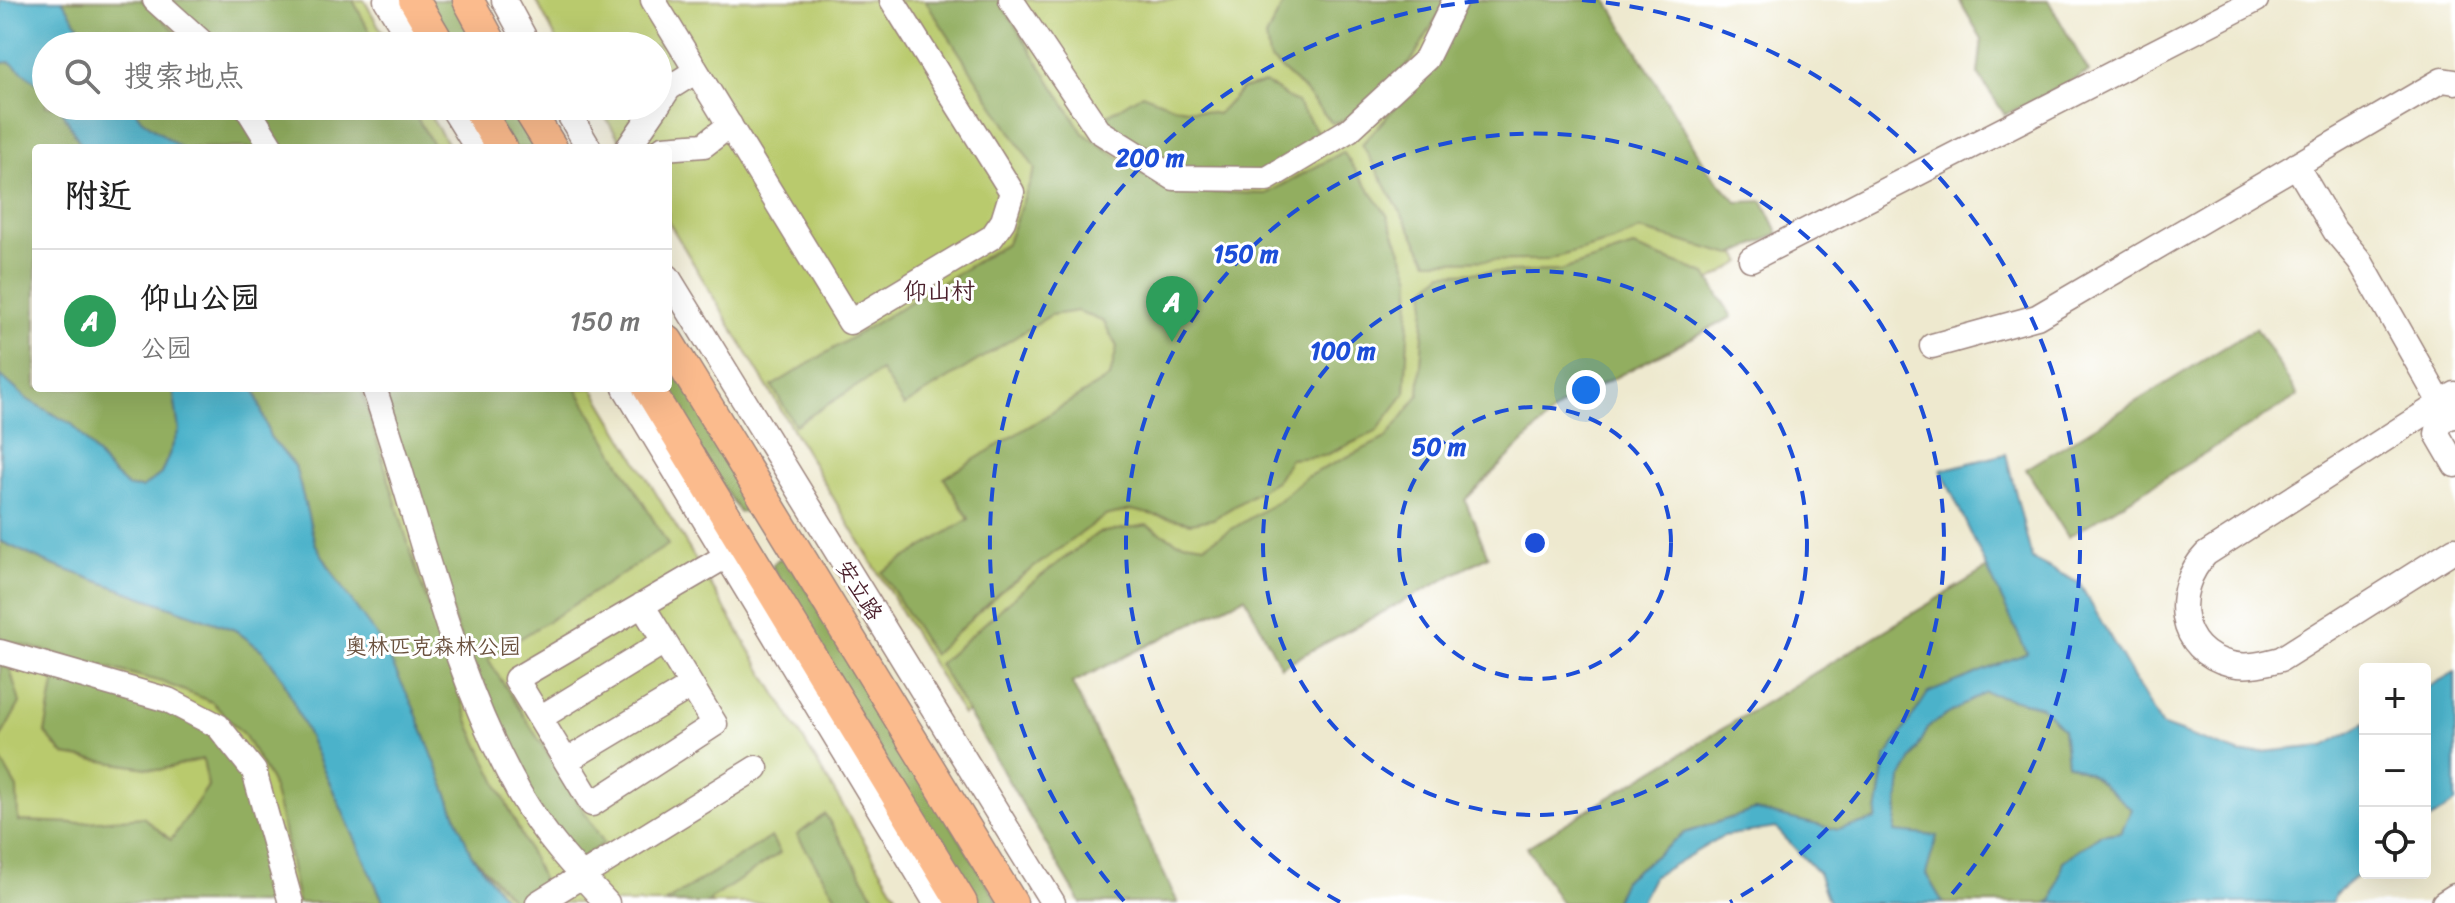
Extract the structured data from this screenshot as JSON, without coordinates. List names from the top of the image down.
{
  "streets": {
    "main road": ["安立路"]
  },
  "districts": ["仰山村"],
  "parks": ["奥林匹克森林公园"],
  "page": {
    "search": "搜索地点",
    "heading": "附近",
    "list": [
      {
        "mark": "A",
        "name": "仰山公园",
        "note": "公园",
        "value": "150 m"
      }
    ],
    "pins": "A",
    "map_buttons": ["+", "−"]
  },
  "rings": [
    "200 m",
    "150 m",
    "100 m",
    "50 m"
  ]
}
